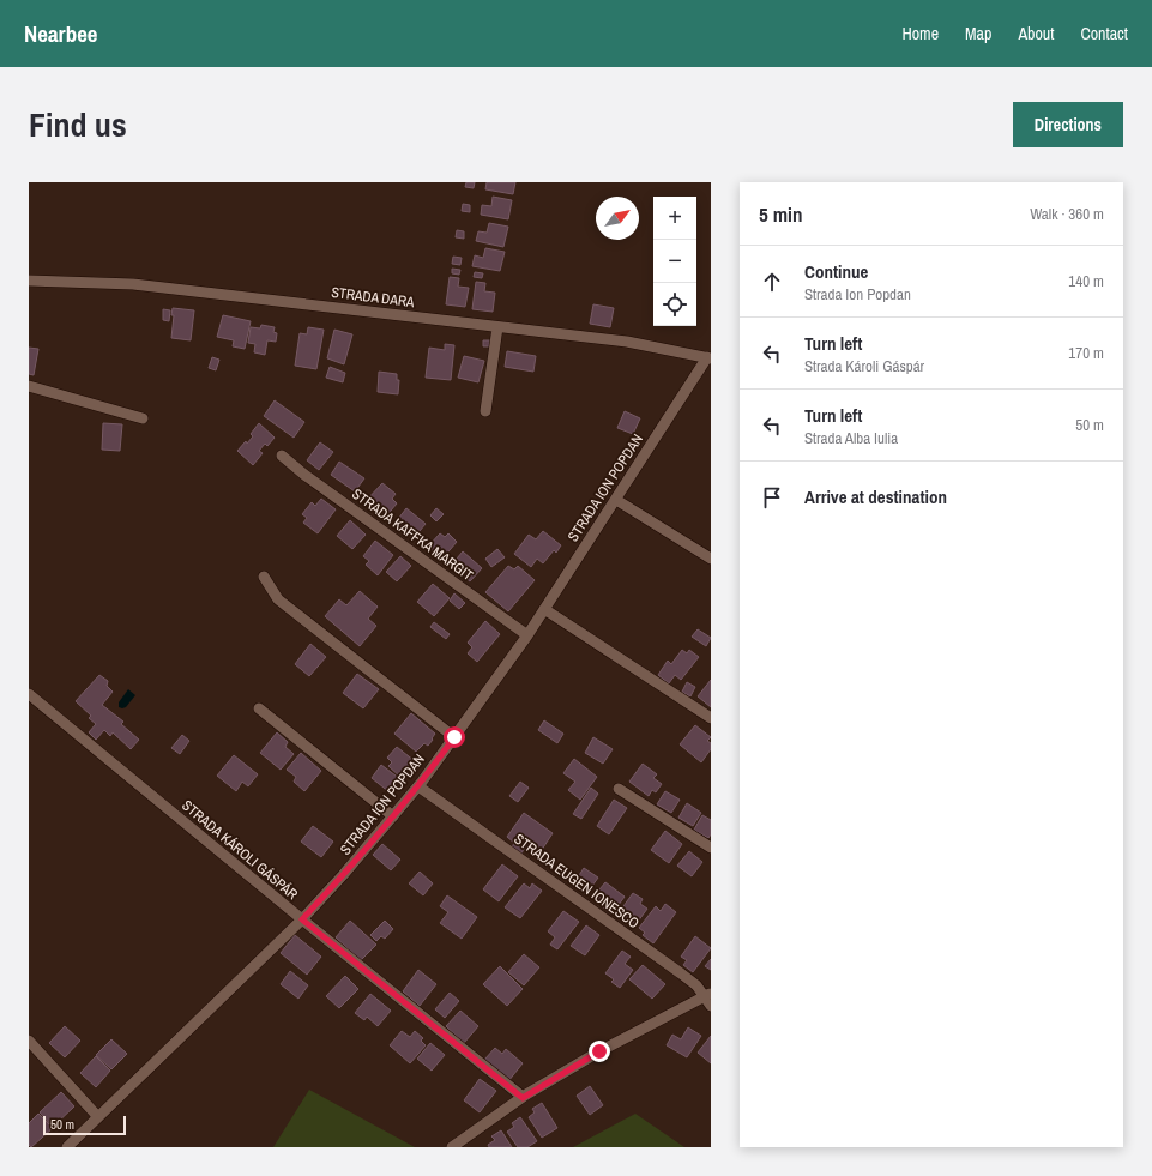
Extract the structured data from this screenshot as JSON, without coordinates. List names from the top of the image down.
{
  "streets": {
    "street": [
      "STRADA DARA",
      "STRADA ION POPDAN",
      "STRADA KAFFKA MARGIT",
      "STRADA KÁROLI GÁSPÁR",
      "STRADA EUGEN IONESCO"
    ]
  },
  "crossings": [
    ["STRADA DARA", "STRADA ION POPDAN"],
    ["STRADA ION POPDAN", "STRADA KAFFKA MARGIT"],
    ["STRADA ION POPDAN", "STRADA KÁROLI GÁSPÁR"],
    ["STRADA ION POPDAN", "STRADA EUGEN IONESCO"]
  ],
  "scale_bar": "50 m",
  "north": "top right",
  "page": {
    "header": "Nearbee",
    "nav": [
      "Home",
      "Map",
      "About",
      "Contact"
    ],
    "title": "Find us",
    "buttons": "Directions",
    "heading": ["5 min", "Walk · 360 m"],
    "map_buttons": ["+", "−"],
    "list": [
      ["Continue", "Strada Ion Popdan", "140 m"],
      ["Turn left", "Strada Károli Gáspár", "170 m"],
      ["Turn left", "Strada Alba Iulia", "50 m"],
      "Arrive at destination"
    ],
    "scale": "50 m"
  }
}
